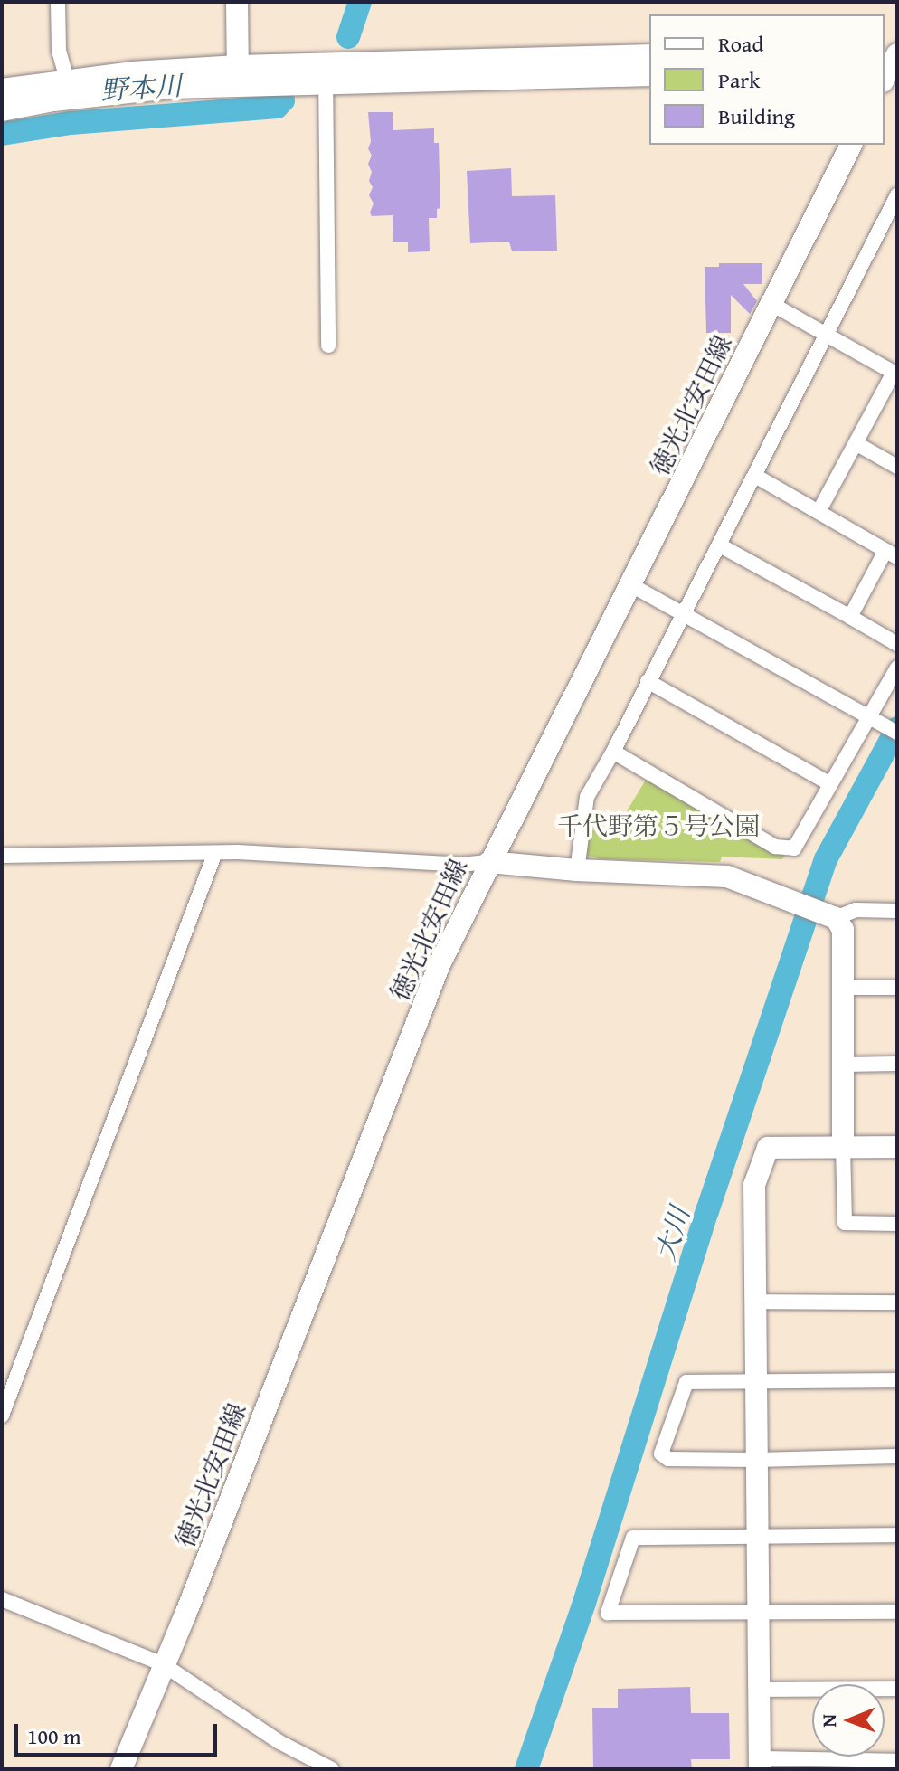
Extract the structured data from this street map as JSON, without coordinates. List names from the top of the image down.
{
  "streets": {
    "street": ["徳光北安田線"]
  },
  "water": ["野本川", "大川"],
  "parks": ["千代野第５号公園"],
  "legend": ["Road", "Park", "Building"],
  "scale_bar": "100 m",
  "north": "left"
}
